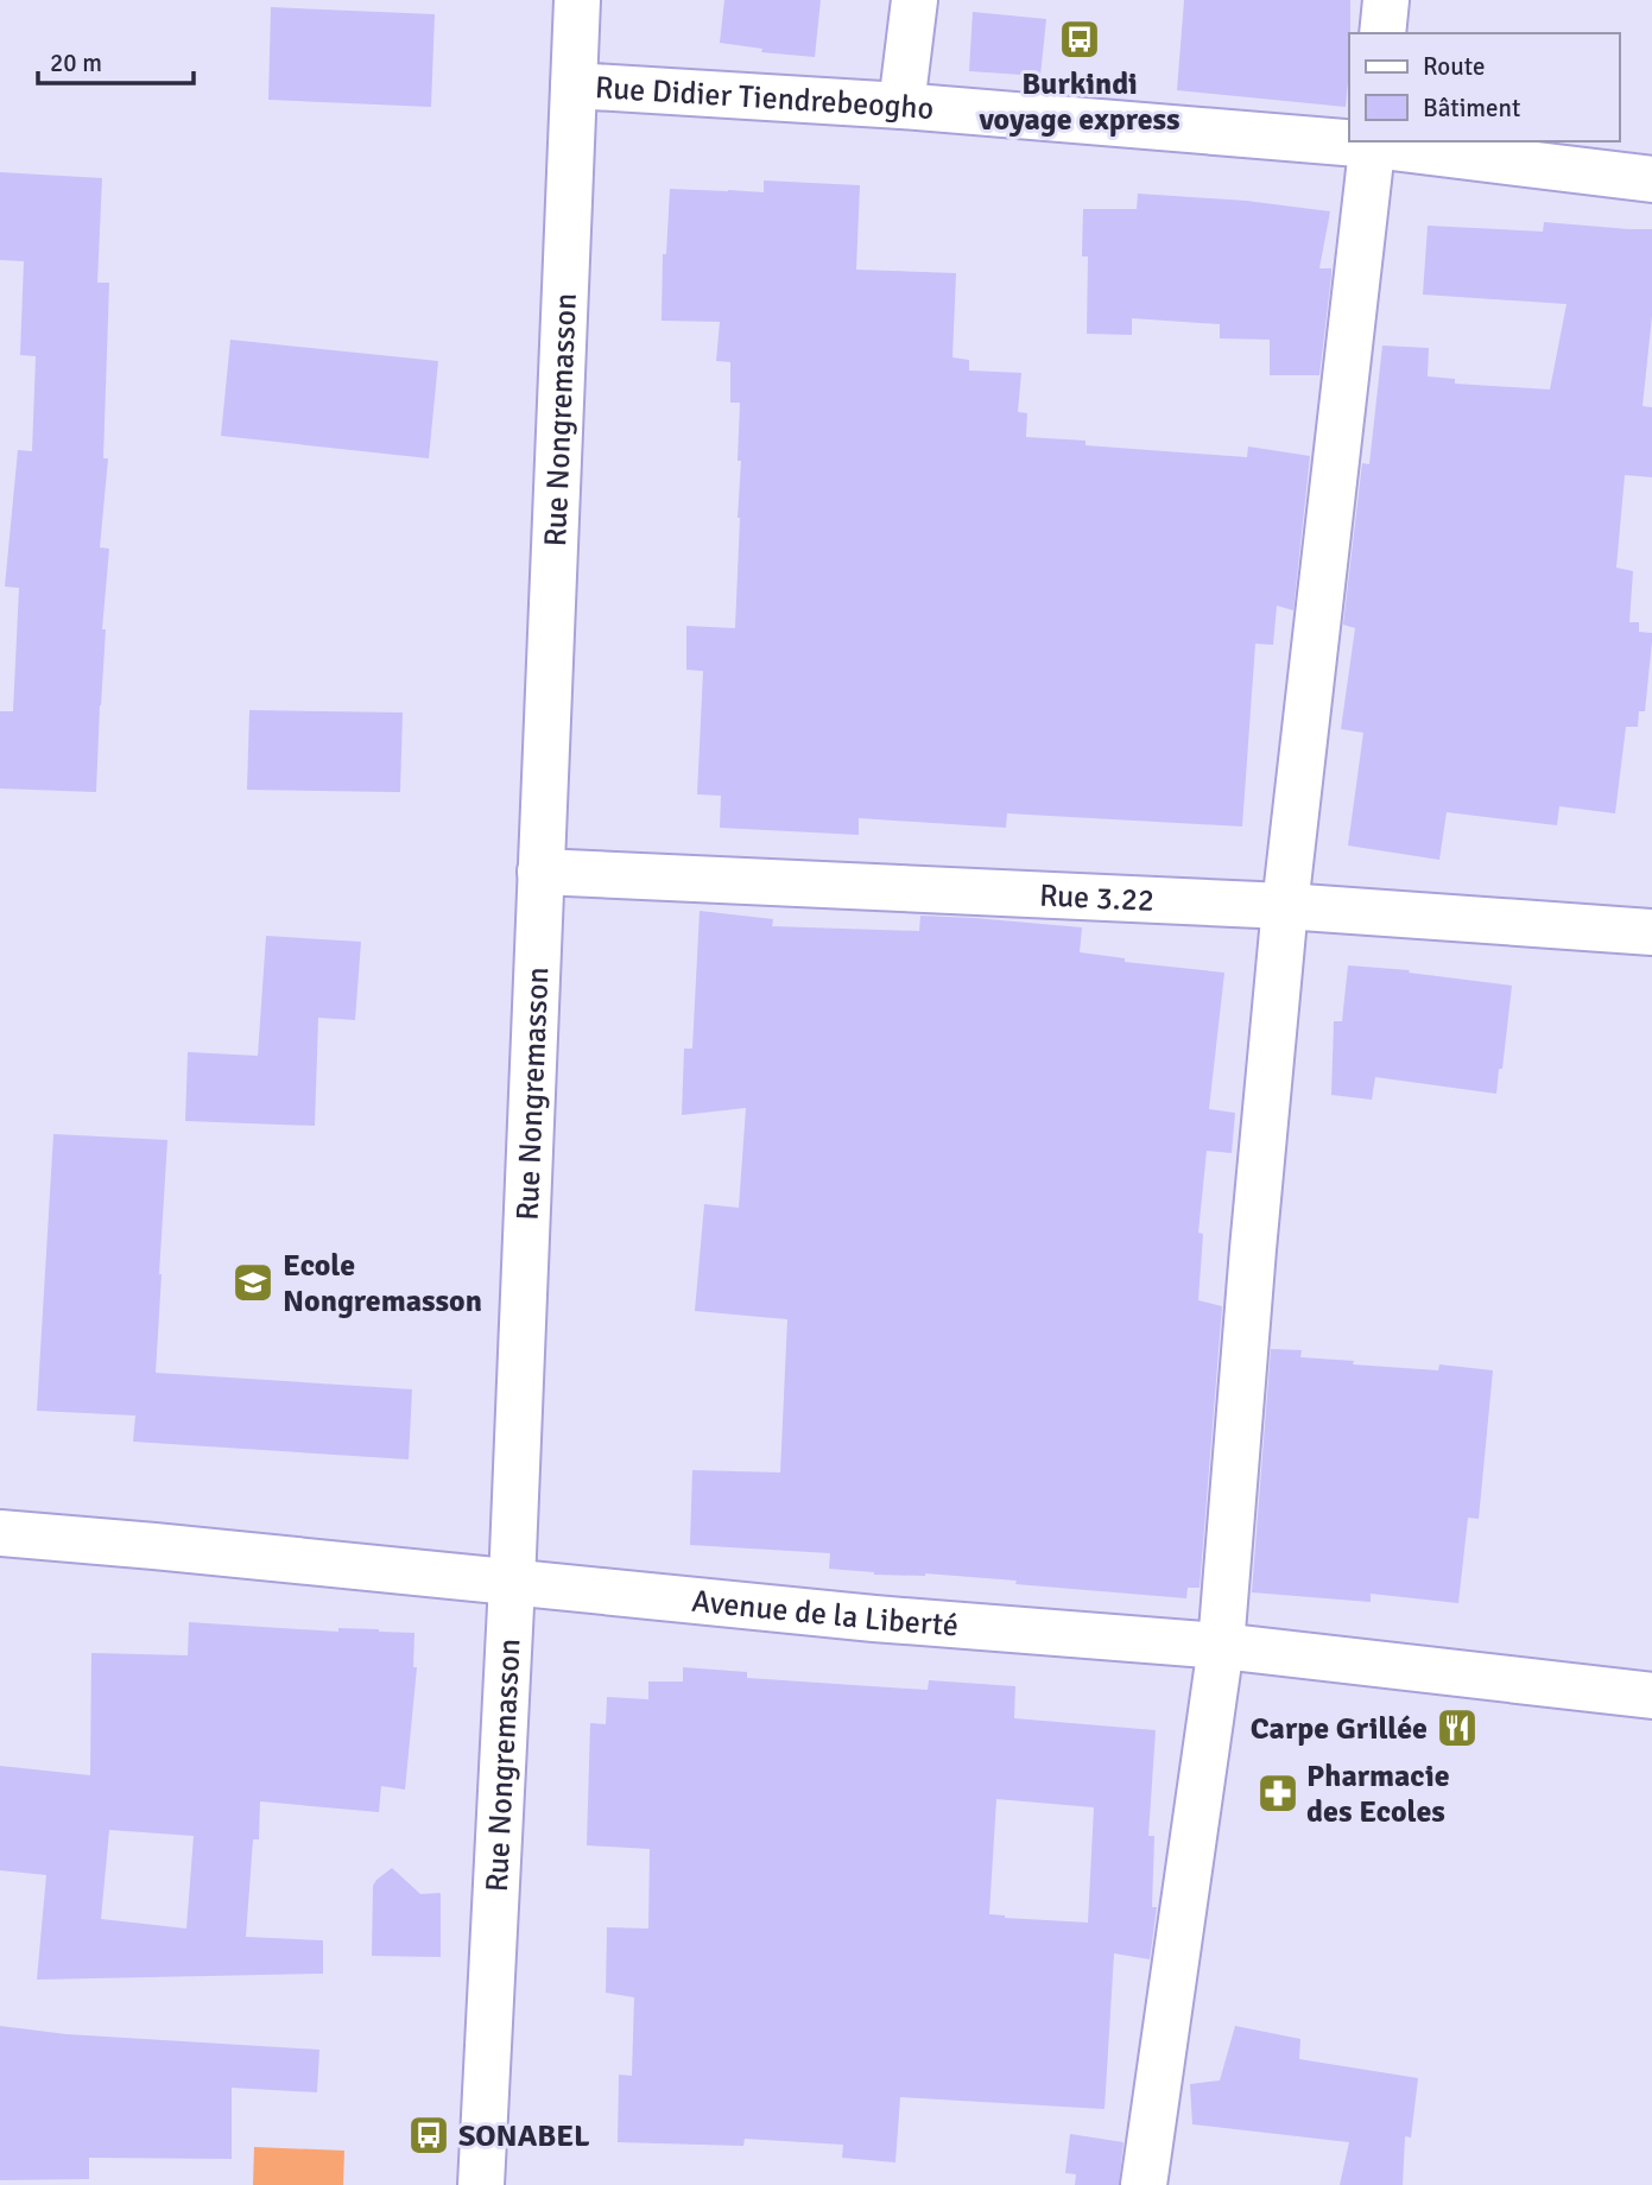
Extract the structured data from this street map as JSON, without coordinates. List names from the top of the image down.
{
  "streets": {
    "street": [
      "Rue Didier Tiendrebeogho",
      "Rue Nongremasson",
      "Rue 3.22",
      "Avenue de la Liberté"
    ]
  },
  "crossings": [
    ["Rue Didier Tiendrebeogho", "Rue Nongremasson"],
    ["Rue Nongremasson", "Rue 3.22"],
    ["Rue Nongremasson", "Avenue de la Liberté"]
  ],
  "places": {
    "bus stop": ["Burkindi voyage express", "SONABEL"],
    "school or university": ["Ecole Nongremasson"],
    "restaurant": ["Carpe Grillée"],
    "pharmacy": ["Pharmacie des Ecoles"]
  },
  "legend": ["Route", "Bâtiment"],
  "scale_bar": "20 m"
}
